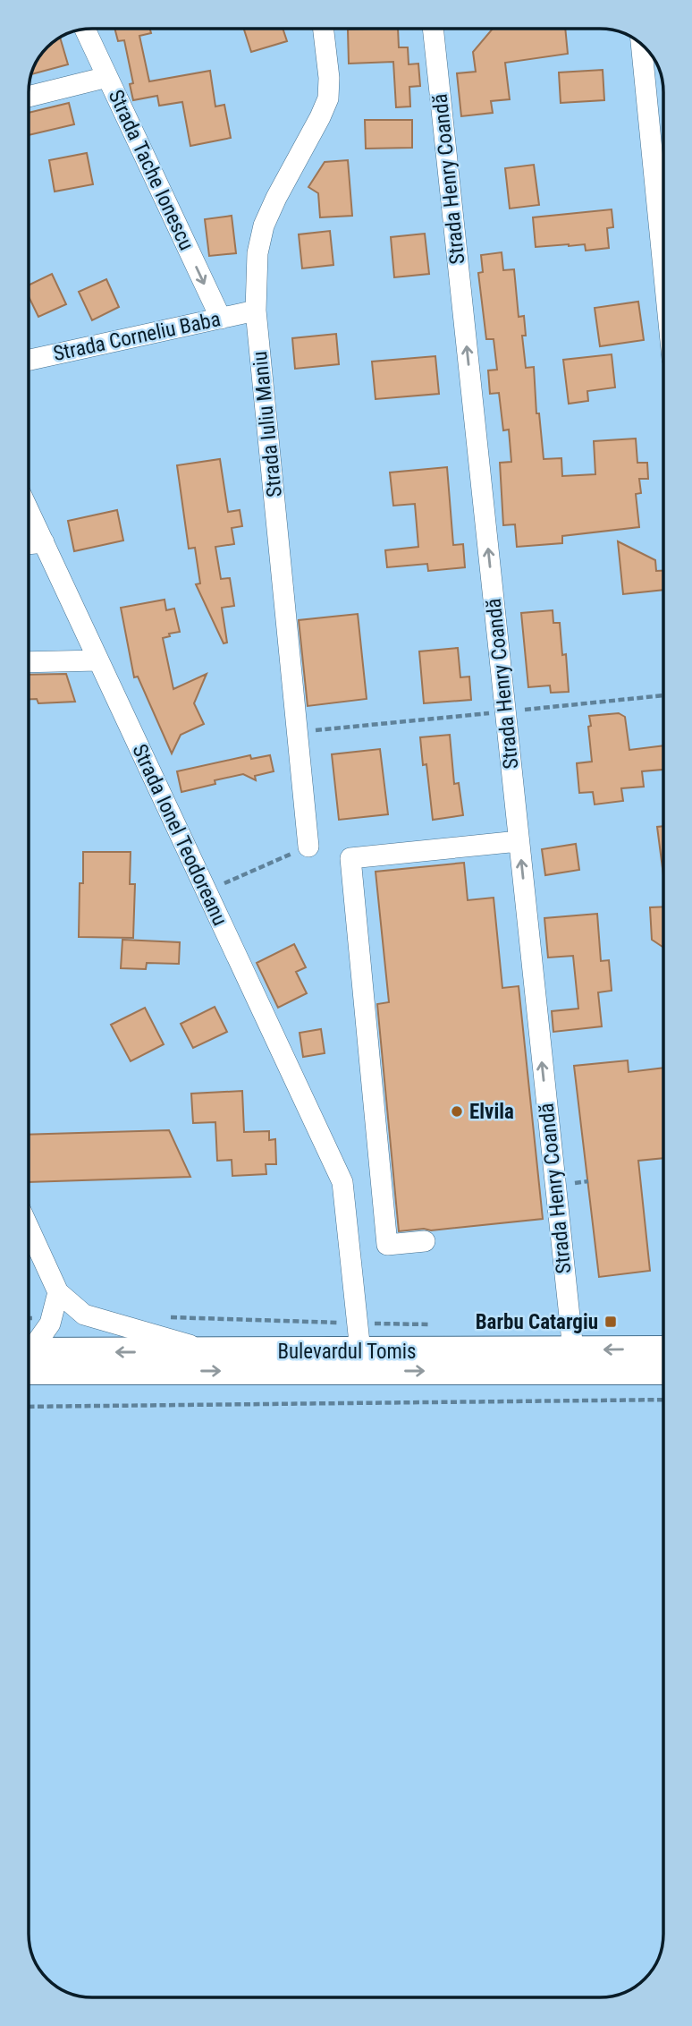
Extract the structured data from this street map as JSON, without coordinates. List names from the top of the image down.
{
  "streets": {
    "main road": ["Bulevardul Tomis"],
    "street": [
      "Strada Tache Ionescu",
      "Strada Henry Coandă",
      "Strada Corneliu Baba",
      "Strada Iuliu Maniu",
      "Strada Ionel Teodoreanu"
    ]
  },
  "crossings": [
    ["Strada Tache Ionescu", "Strada Corneliu Baba"],
    ["Strada Henry Coandă", "Bulevardul Tomis"],
    ["Strada Corneliu Baba", "Strada Iuliu Maniu"]
  ],
  "one_way": ["Strada Tache Ionescu", "Strada Henry Coandă"],
  "places": {
    "other": ["Elvila"],
    "transit": ["Barbu Catargiu"]
  }
}
